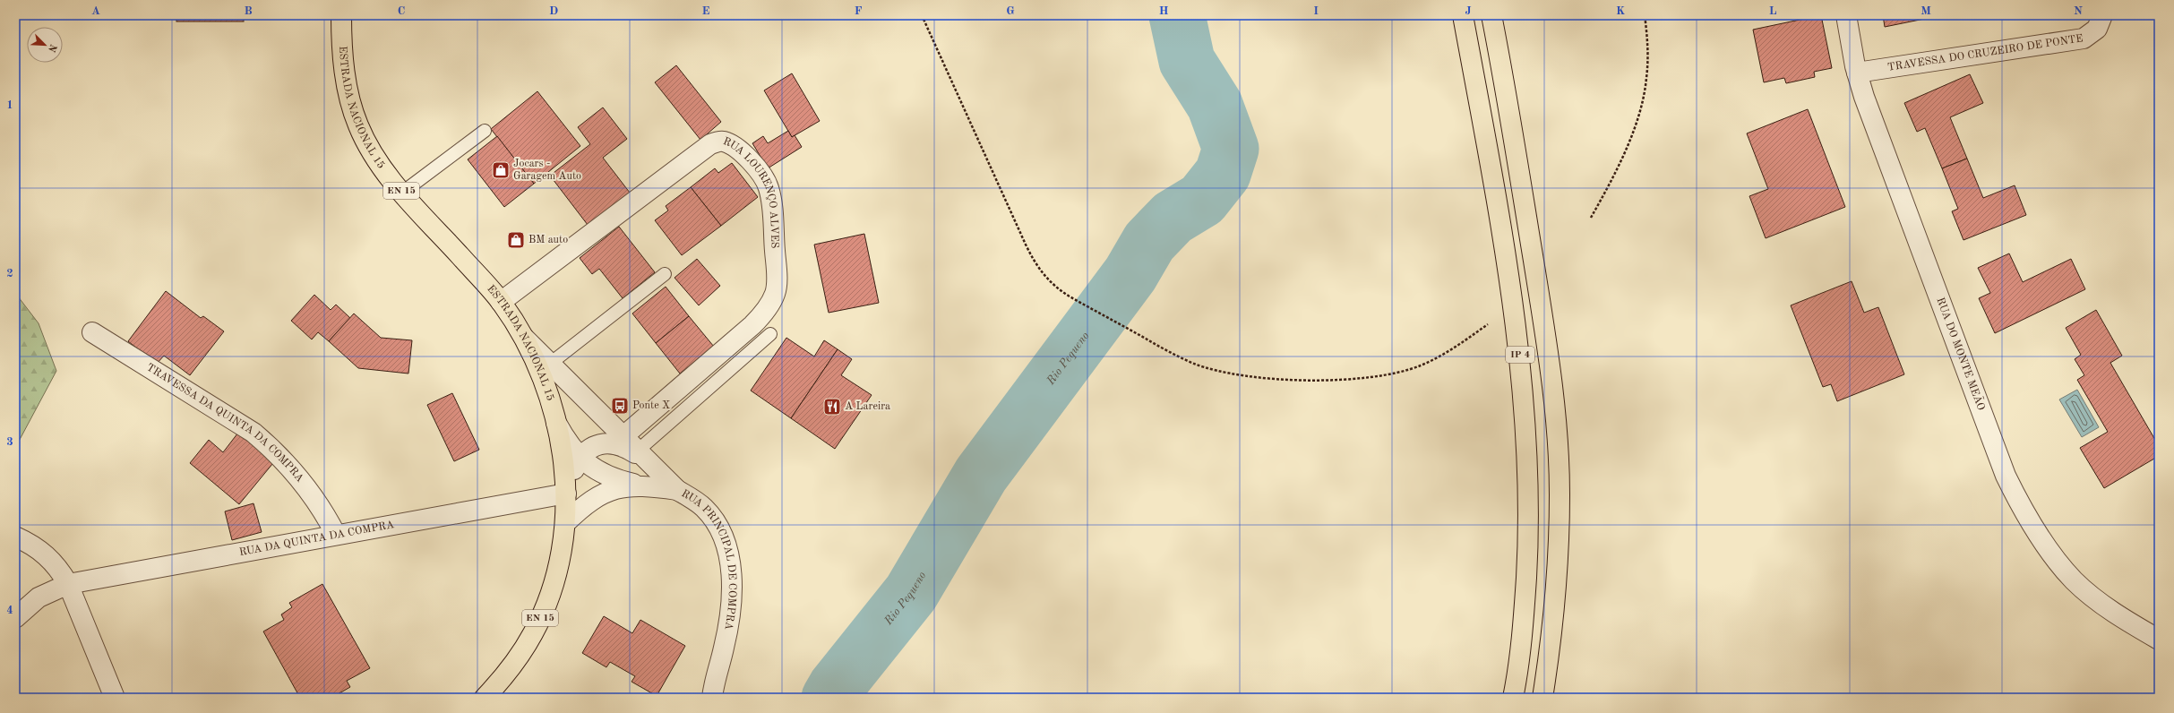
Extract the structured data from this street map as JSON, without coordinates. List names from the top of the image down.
{
  "streets": {
    "main road": ["ESTRADA NACIONAL 15", "EN 15", "IP 4"],
    "street": [
      "TRAVESSA DO CRUZEIRO DE PONTE",
      "RUA LOURENÇO ALVES",
      "RUA DO MONTE MEÃO",
      "TRAVESSA DA QUINTA DA COMPRA",
      "RUA DA QUINTA DA COMPRA",
      "RUA PRINCIPAL DE COMPRA"
    ]
  },
  "crossings": [
    ["TRAVESSA DO CRUZEIRO DE PONTE", "RUA DO MONTE MEÃO"],
    ["ESTRADA NACIONAL 15", "RUA LOURENÇO ALVES"],
    ["ESTRADA NACIONAL 15", "RUA DA QUINTA DA COMPRA"],
    ["TRAVESSA DA QUINTA DA COMPRA", "RUA DA QUINTA DA COMPRA"]
  ],
  "water": ["Rio Pequeno"],
  "places": {
    "shop": ["Jocars - Garagem Auto", "BM auto"],
    "bus stop": ["Ponte X"],
    "restaurant": ["A Lareira"]
  },
  "north": "bottom right",
  "grid": {
    "columns": [
      "A",
      "B",
      "C",
      "D",
      "E",
      "F",
      "G",
      "H",
      "I",
      "J",
      "K",
      "L",
      "M",
      "N"
    ],
    "rows": [
      "1",
      "2",
      "3",
      "4"
    ]
  }
}
